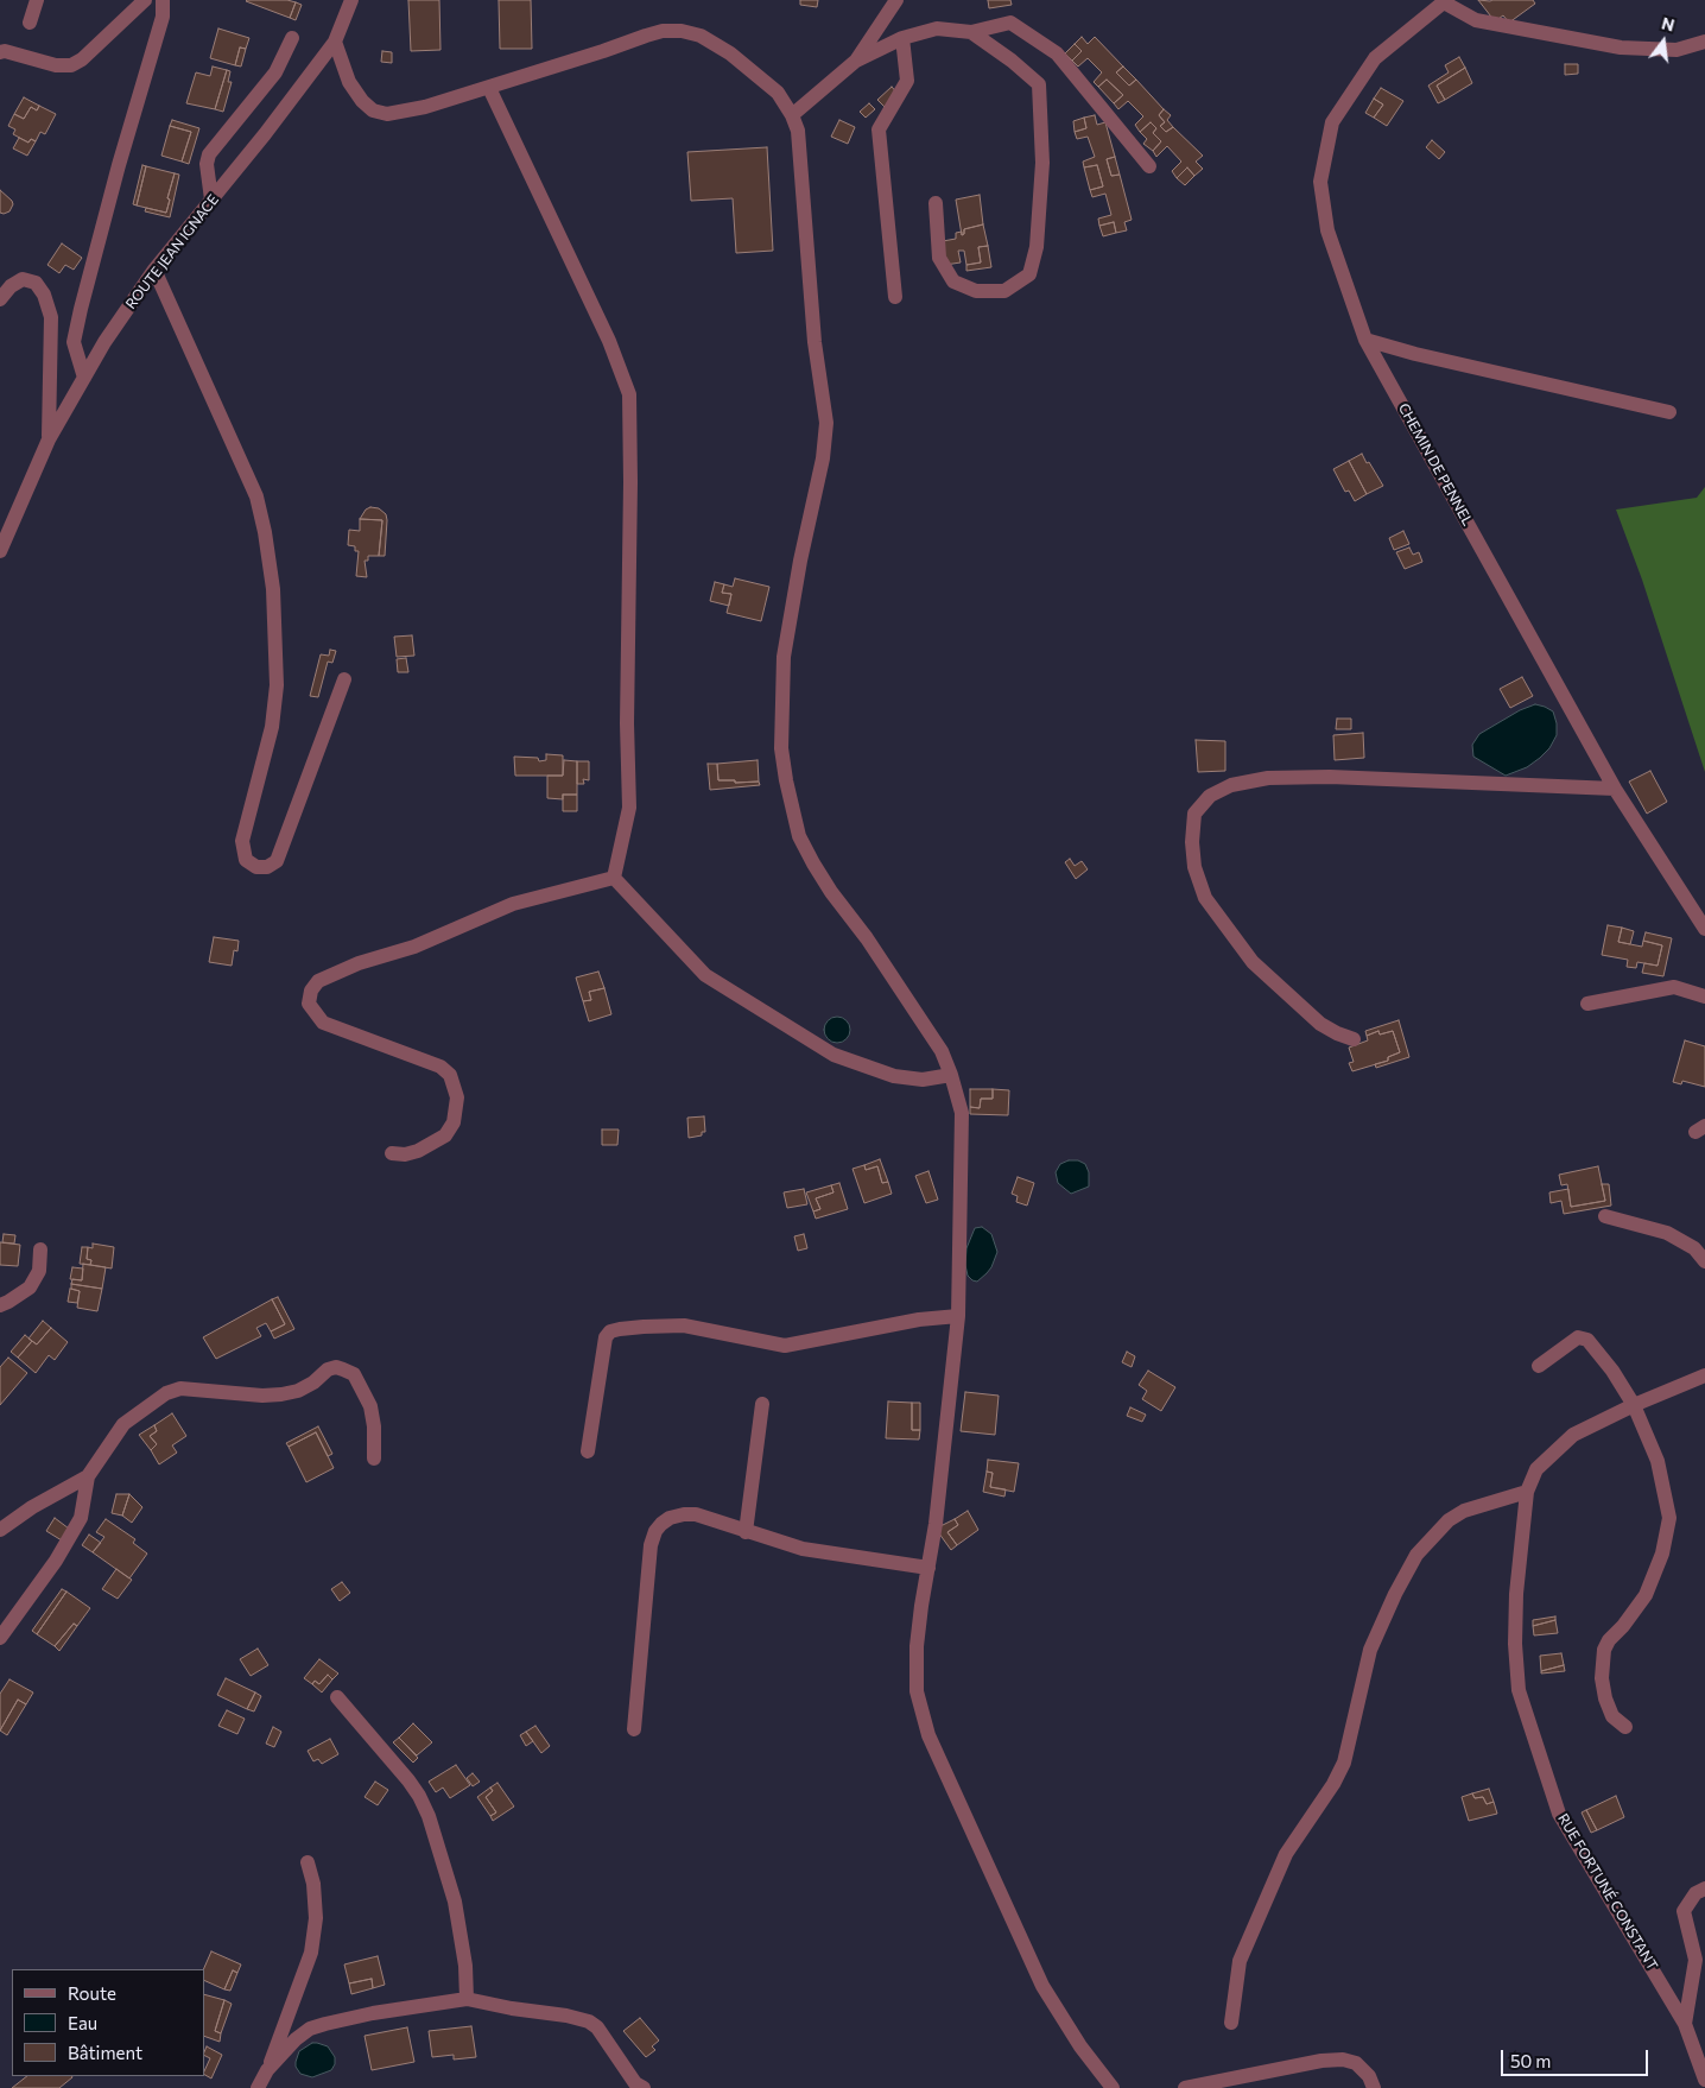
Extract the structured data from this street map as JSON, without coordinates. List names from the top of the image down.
{
  "streets": {
    "street": ["ROUTE JEAN IGNACE", "CHEMIN DE PENNEL", "RUE FORTUNÉ CONSTANT"]
  },
  "legend": ["Route", "Eau", "Bâtiment"],
  "scale_bar": "50 m",
  "north": "top"
}
